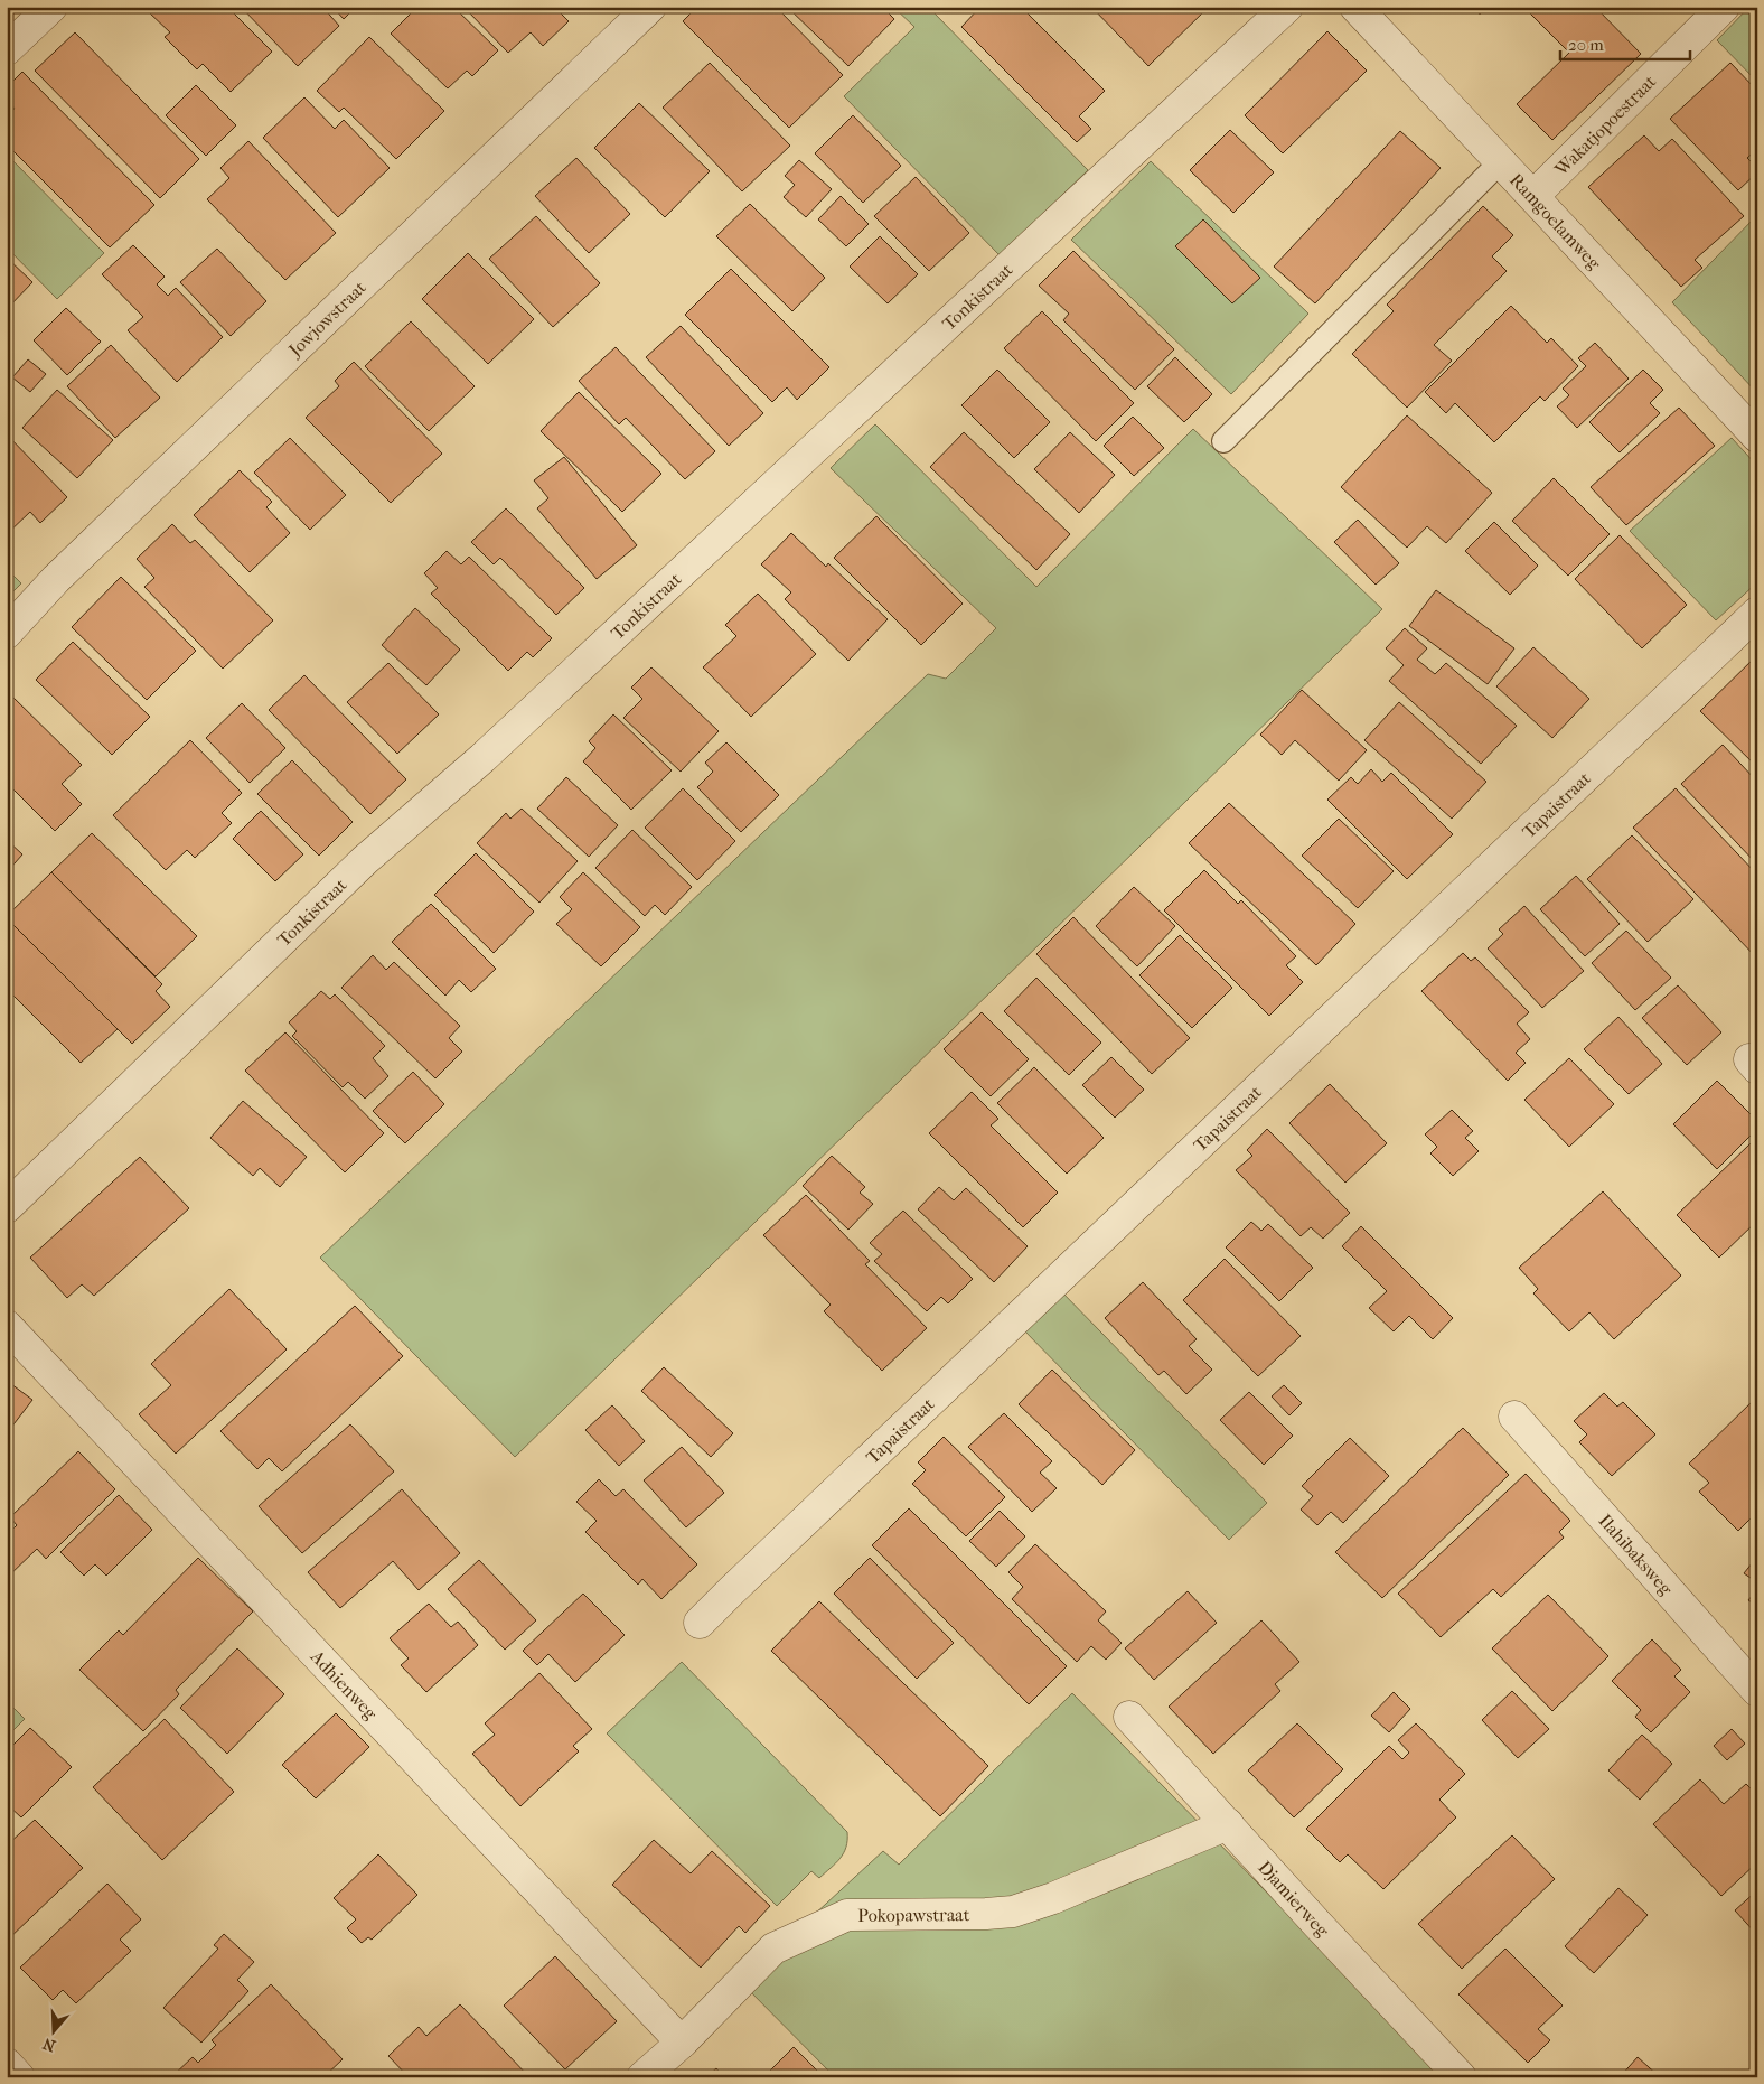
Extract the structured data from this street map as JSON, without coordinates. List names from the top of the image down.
{
  "streets": {
    "street": [
      "Wakatjopoestraat",
      "Ramgoelamweg",
      "Tonkistraat",
      "Jowjowstraat",
      "Tapaistraat",
      "Ilahibaksweg",
      "Adhienweg",
      "Djamierweg",
      "Pokopawstraat"
    ]
  },
  "crossings": [
    ["Wakatjopoestraat", "Ramgoelamweg"],
    ["Adhienweg", "Pokopawstraat"],
    ["Djamierweg", "Pokopawstraat"]
  ],
  "scale_bar": "20 m",
  "north": "bottom"
}
